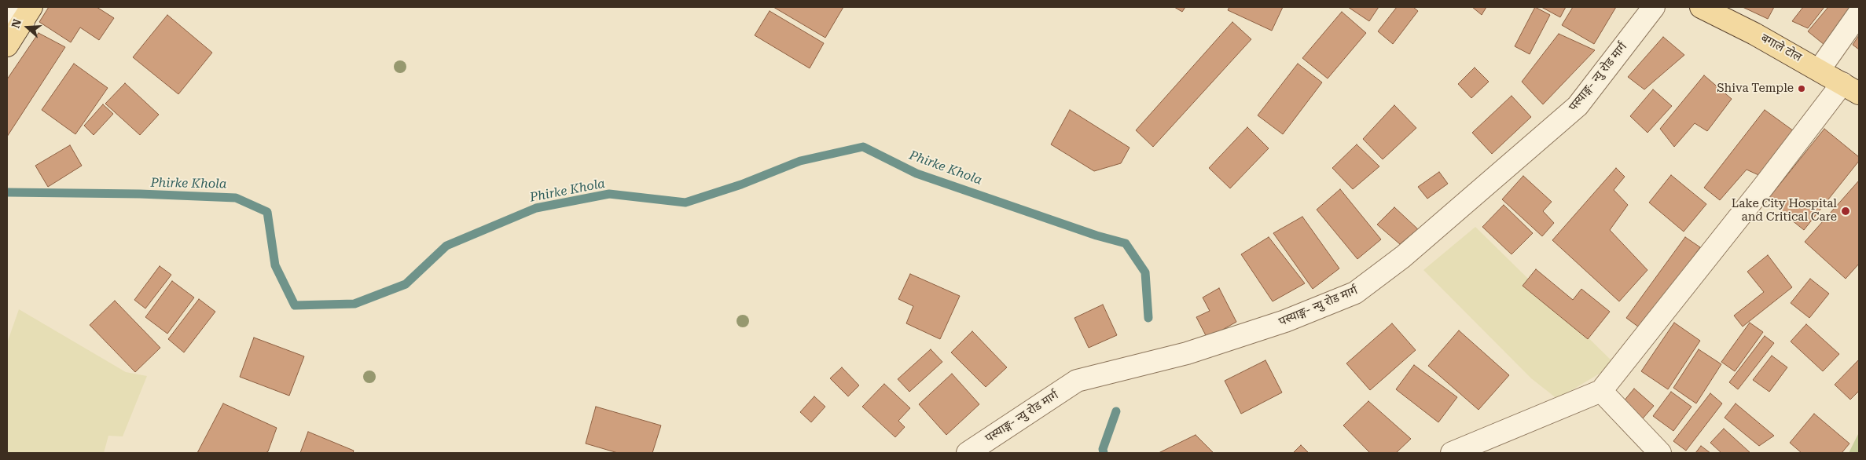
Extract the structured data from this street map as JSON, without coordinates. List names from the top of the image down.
{
  "streets": {
    "main road": ["बगाले टोल"],
    "street": ["पस्याङ्ग- न्यु रोड मार्ग"]
  },
  "water": ["Phirke Khola"],
  "places": ["Shiva Temple", "Lake City Hospital and Critical Care"],
  "north": "left"
}
